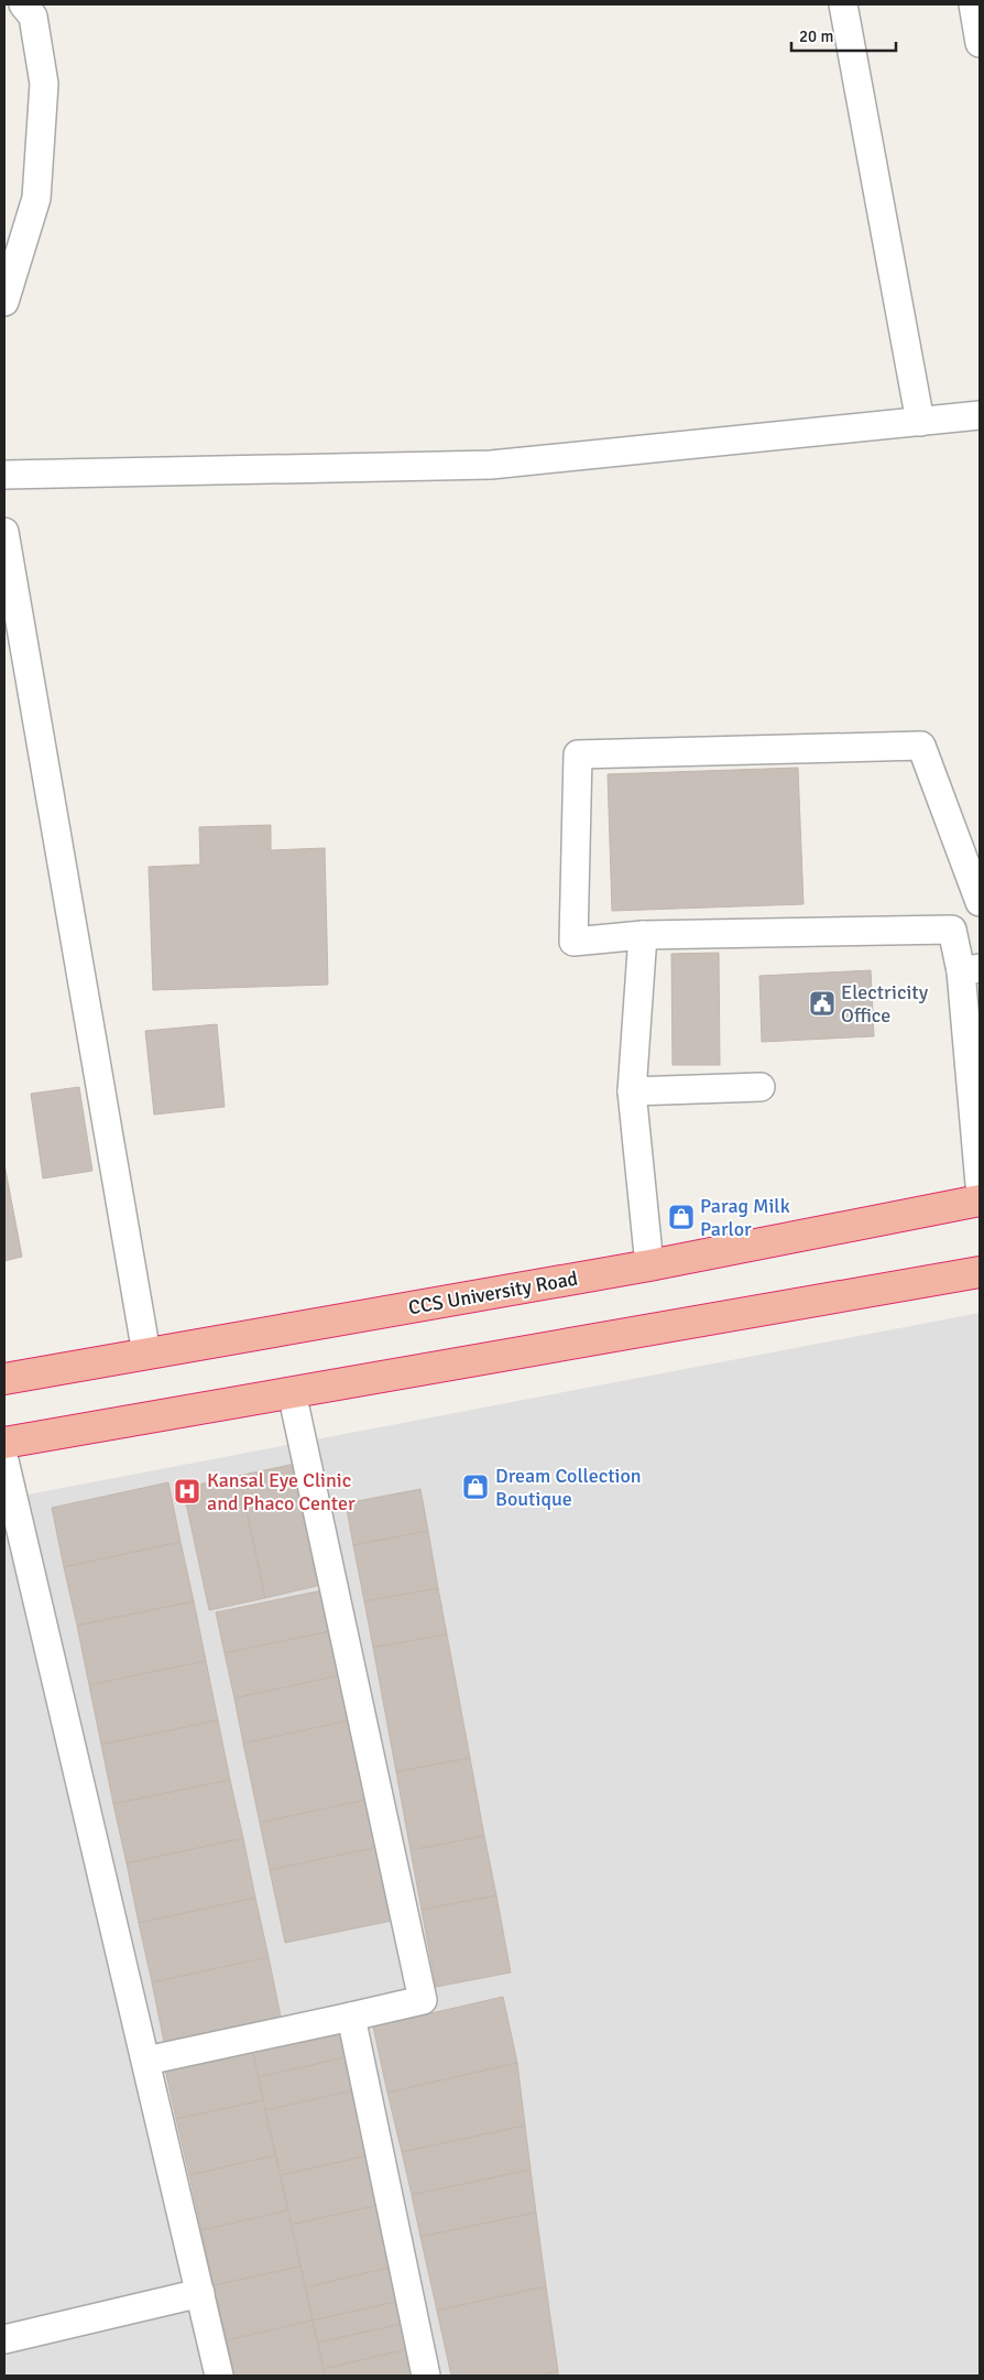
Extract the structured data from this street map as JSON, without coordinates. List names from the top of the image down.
{
  "streets": {
    "highway": ["CCS University Road"]
  },
  "places": {
    "public building": ["Electricity Office"],
    "shop": ["Parag Milk Parlor", "Dream Collection Boutique"],
    "hospital": ["Kansal Eye Clinic and Phaco Center"]
  },
  "scale_bar": "20 m"
}
